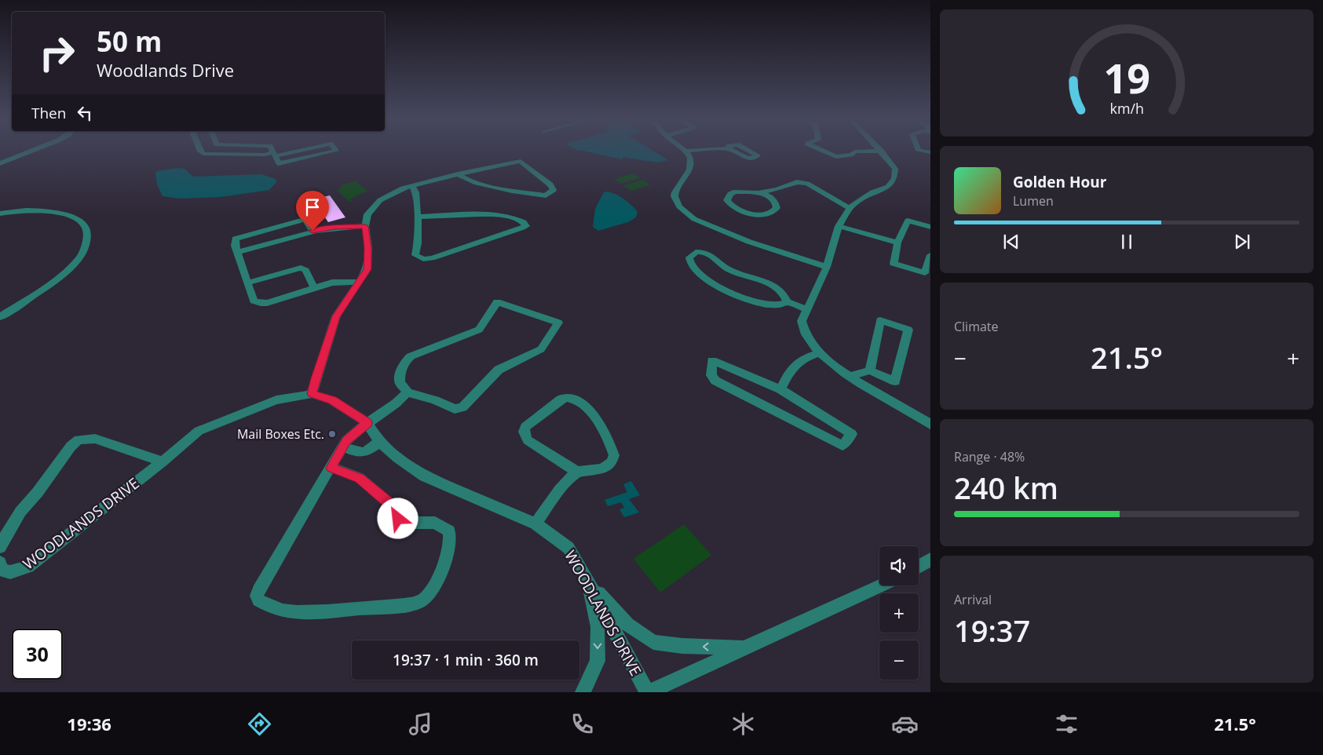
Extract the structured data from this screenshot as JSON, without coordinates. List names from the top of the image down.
{
  "streets": {
    "street": ["WOODLANDS DRIVE"]
  },
  "places": ["Mail Boxes Etc."],
  "page": {
    "turn": ["50 m", "Woodlands Drive"],
    "then": "Then",
    "song": ["Golden Hour", "Lumen"],
    "tile": [
      "Climate",
      ["Range · 48%", "240 km"],
      ["Arrival", "19:37"]
    ],
    "heat": ["−", "21.5°", "+"],
    "map_buttons": ["+", "−"],
    "limit": "30",
    "trip": "19:37 · 1 min · 360 m",
    "tabs": ["19:36", "21.5°"],
    "gauge": ["19", "km/h"]
  }
}
